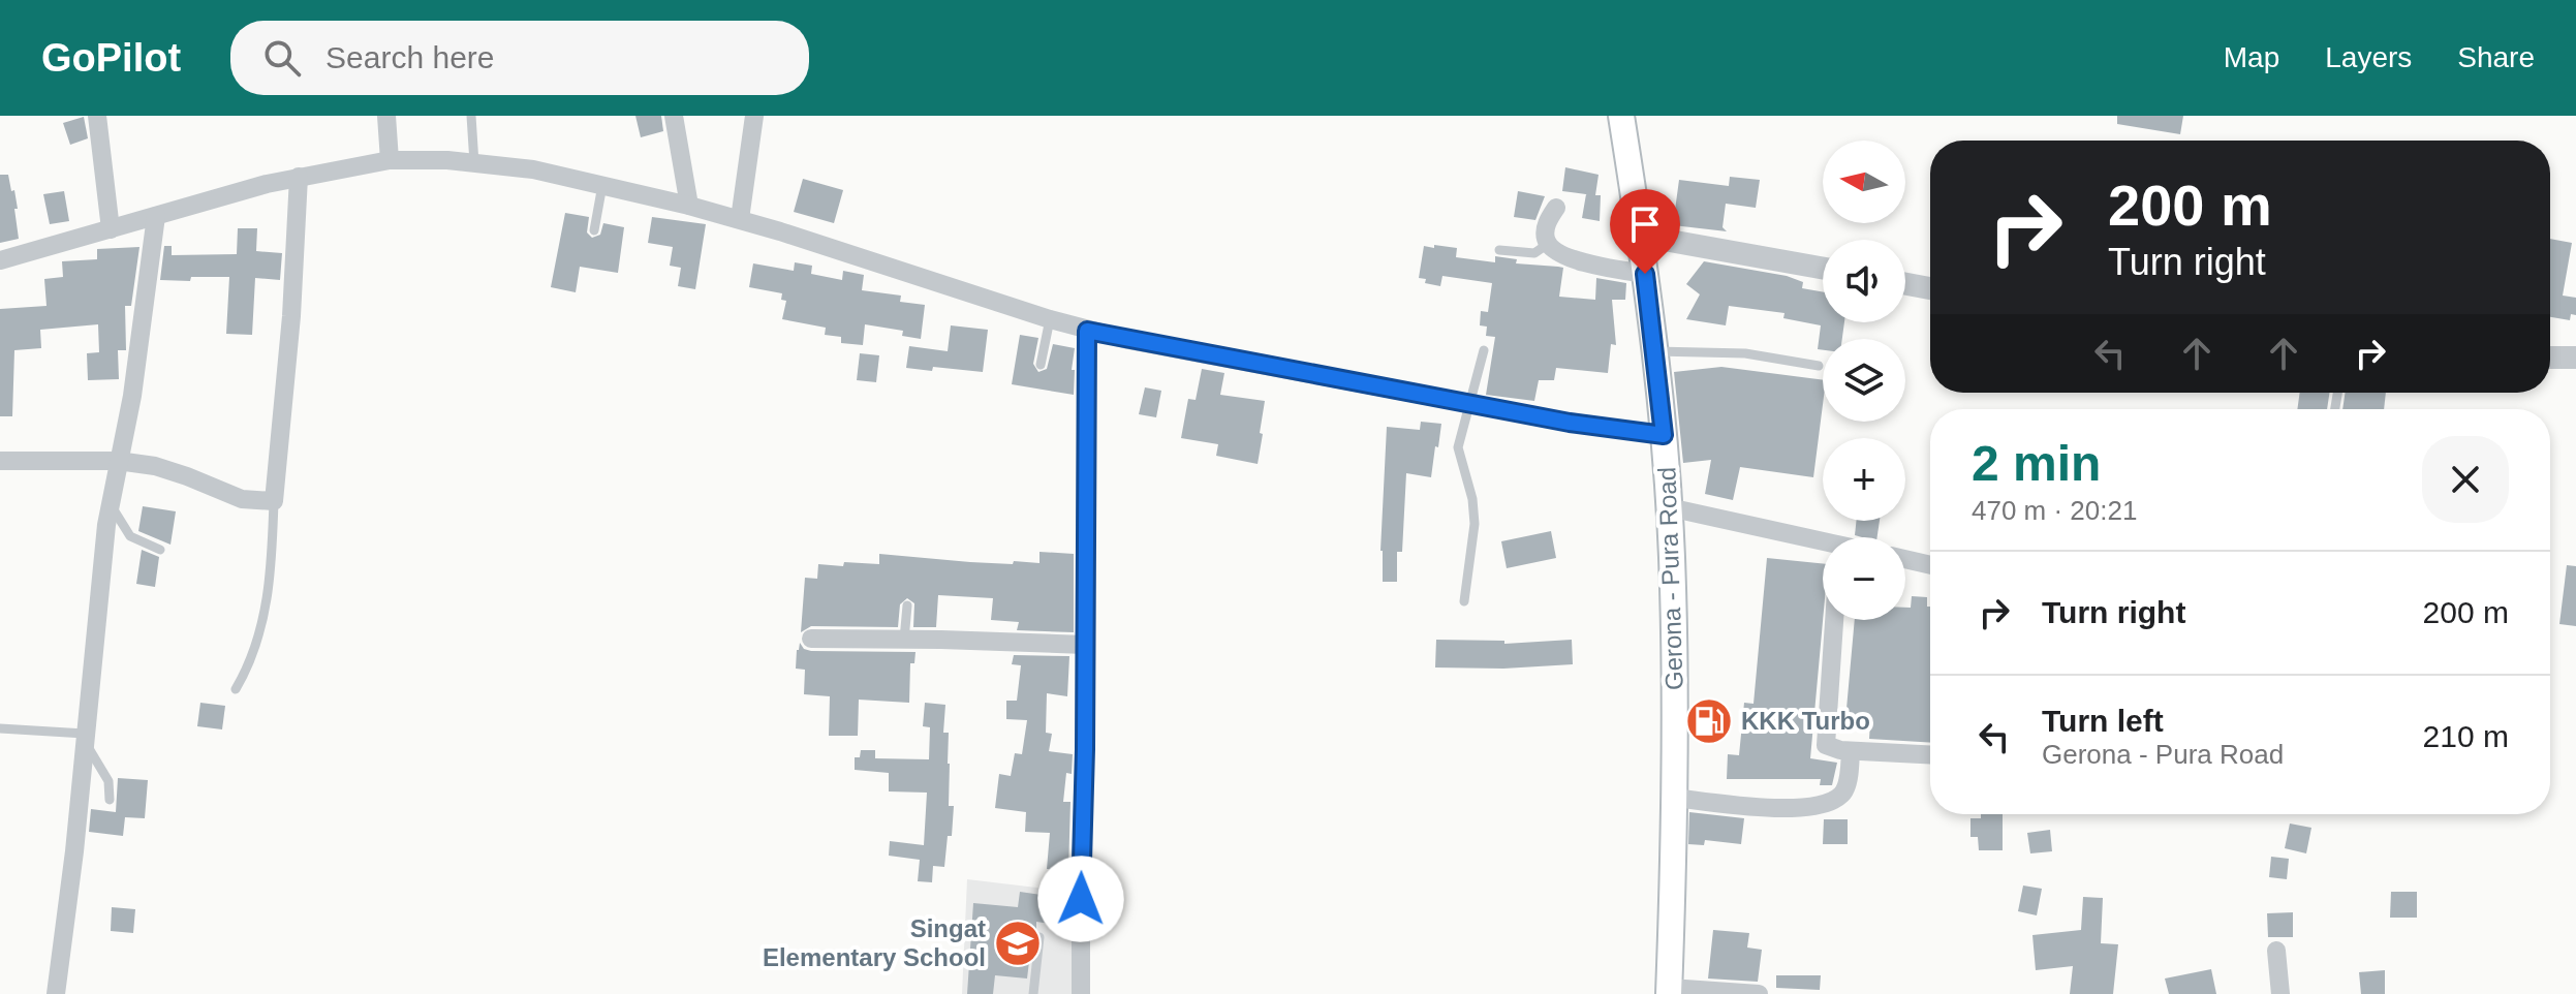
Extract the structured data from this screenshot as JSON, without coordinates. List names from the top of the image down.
{
  "streets": {
    "main road": ["Gerona - Pura Road"]
  },
  "places": {
    "fuel station": ["KKK Turbo"],
    "school or university": ["Singat Elementary School"]
  },
  "north": "left",
  "page": {
    "header": "GoPilot",
    "search": "Search here",
    "nav": ["Map", "Layers", "Share"],
    "map_buttons": ["+", "−"],
    "turn": ["200 m", "Turn right"],
    "heading": ["2 min", "470 m · 20:21"],
    "list": [
      {
        "name": "Turn right",
        "value": "200 m"
      },
      {
        "name": "Turn left",
        "note": "Gerona - Pura Road",
        "value": "210 m"
      }
    ]
  }
}
